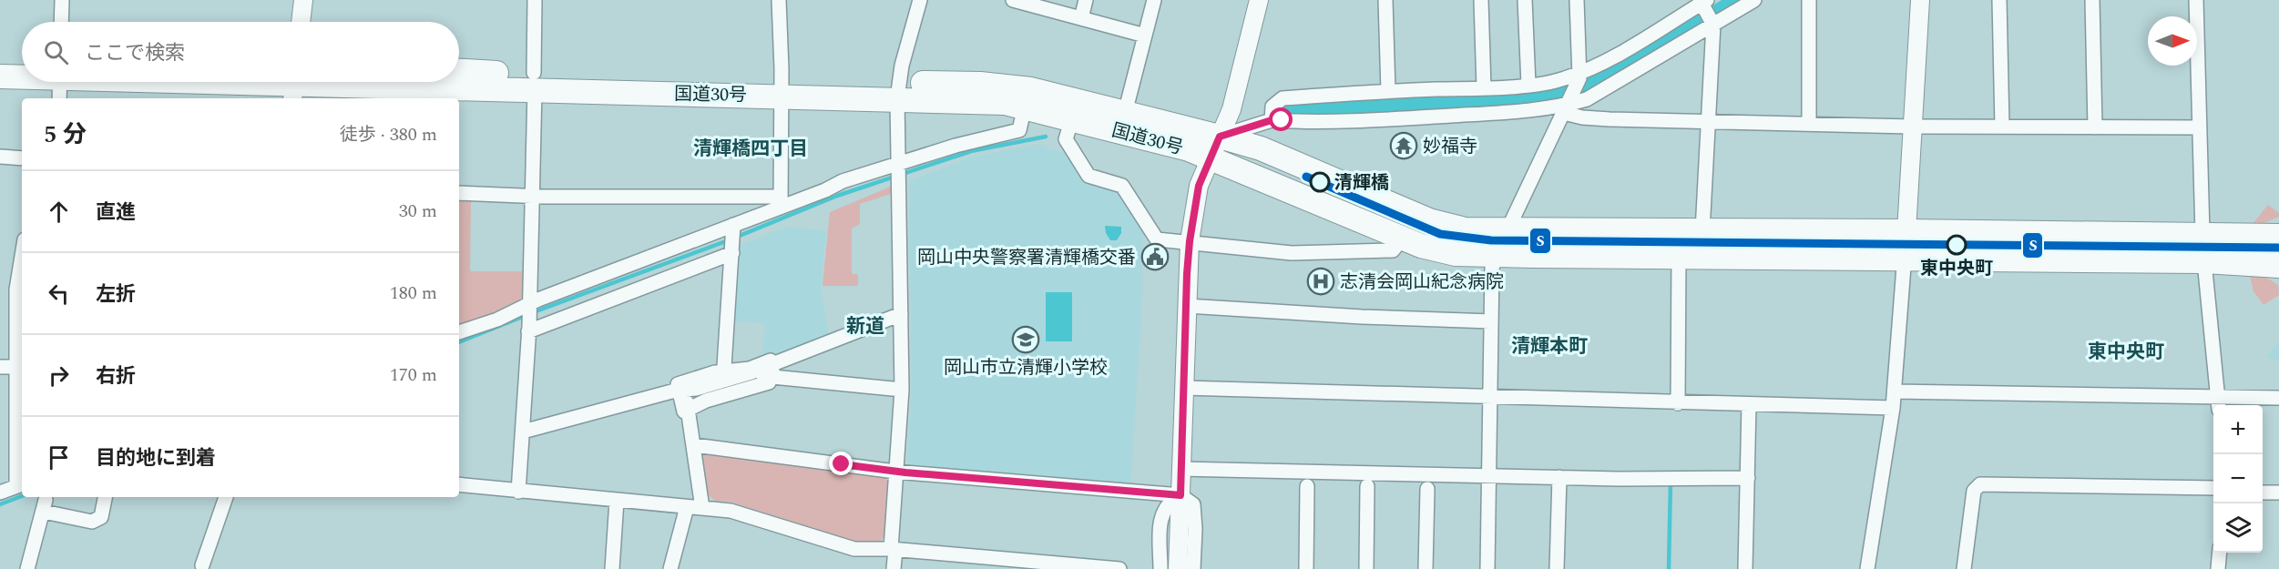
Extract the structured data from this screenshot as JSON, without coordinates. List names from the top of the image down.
{
  "streets": {
    "highway": ["国道30号"]
  },
  "districts": [
    "清輝橋四丁目",
    "新道",
    "清輝本町",
    "東中央町"
  ],
  "places": {
    "temple": ["妙福寺"],
    "other": ["清輝橋", "東中央町"],
    "public building": ["岡山中央警察署清輝橋交番"],
    "hospital": ["志清会岡山紀念病院"],
    "school or university": ["岡山市立清輝小学校"]
  },
  "lines": ["transit line S"],
  "north": "right",
  "page": {
    "search": "ここで検索",
    "heading": ["5 分", "徒歩 · 380 m"],
    "list": [
      ["直進", "30 m"],
      ["左折", "180 m"],
      ["右折", "170 m"],
      "目的地に到着"
    ],
    "map_buttons": ["+", "−"]
  }
}
